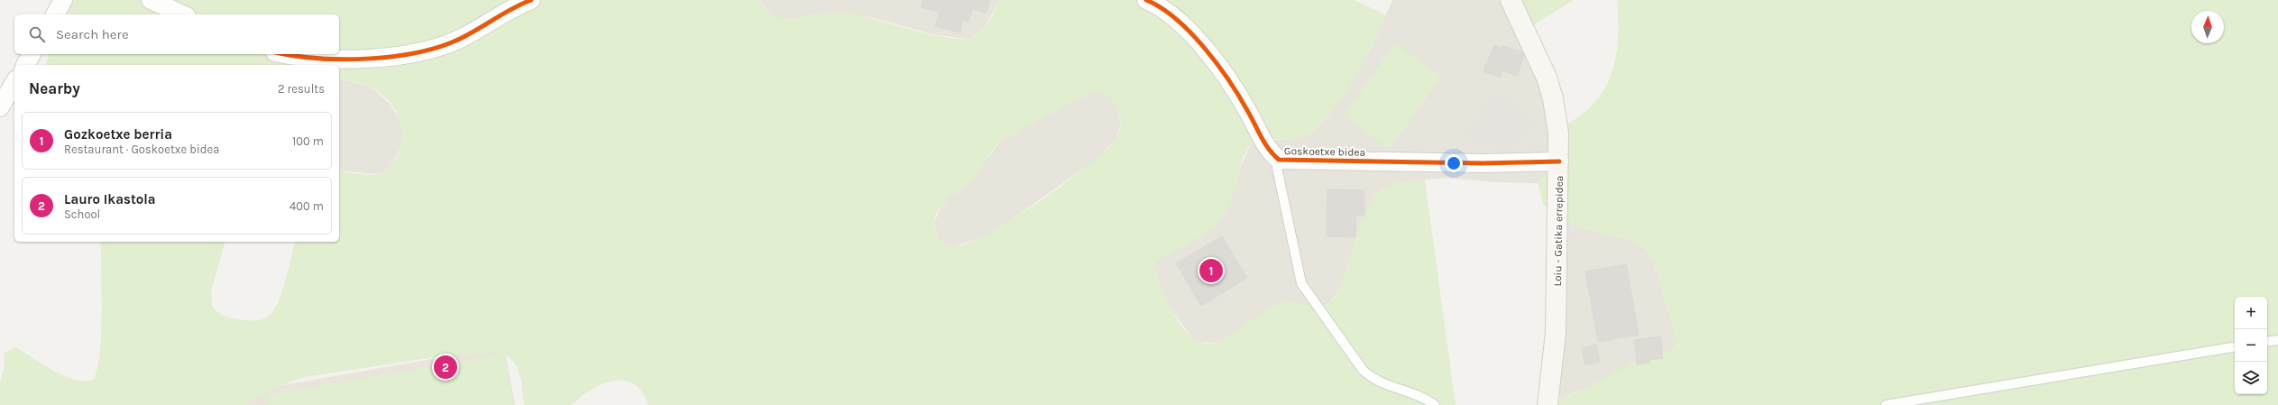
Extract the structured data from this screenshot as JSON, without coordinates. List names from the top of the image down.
{
  "streets": {
    "street": ["Goskoetxe bidea", "Loiu - Gatika errepidea"]
  },
  "crossings": [
    ["Goskoetxe bidea", "Loiu - Gatika errepidea"]
  ],
  "north": "top",
  "page": {
    "search": "Search here",
    "heading": ["Nearby", "2 results"],
    "list": [
      {
        "mark": "1",
        "name": "Gozkoetxe berria",
        "note": "Restaurant · Goskoetxe bidea",
        "value": "100 m"
      },
      {
        "mark": "2",
        "name": "Lauro Ikastola",
        "note": "School",
        "value": "400 m"
      }
    ],
    "pins": ["1", "2"],
    "map_buttons": ["+", "−"]
  }
}
